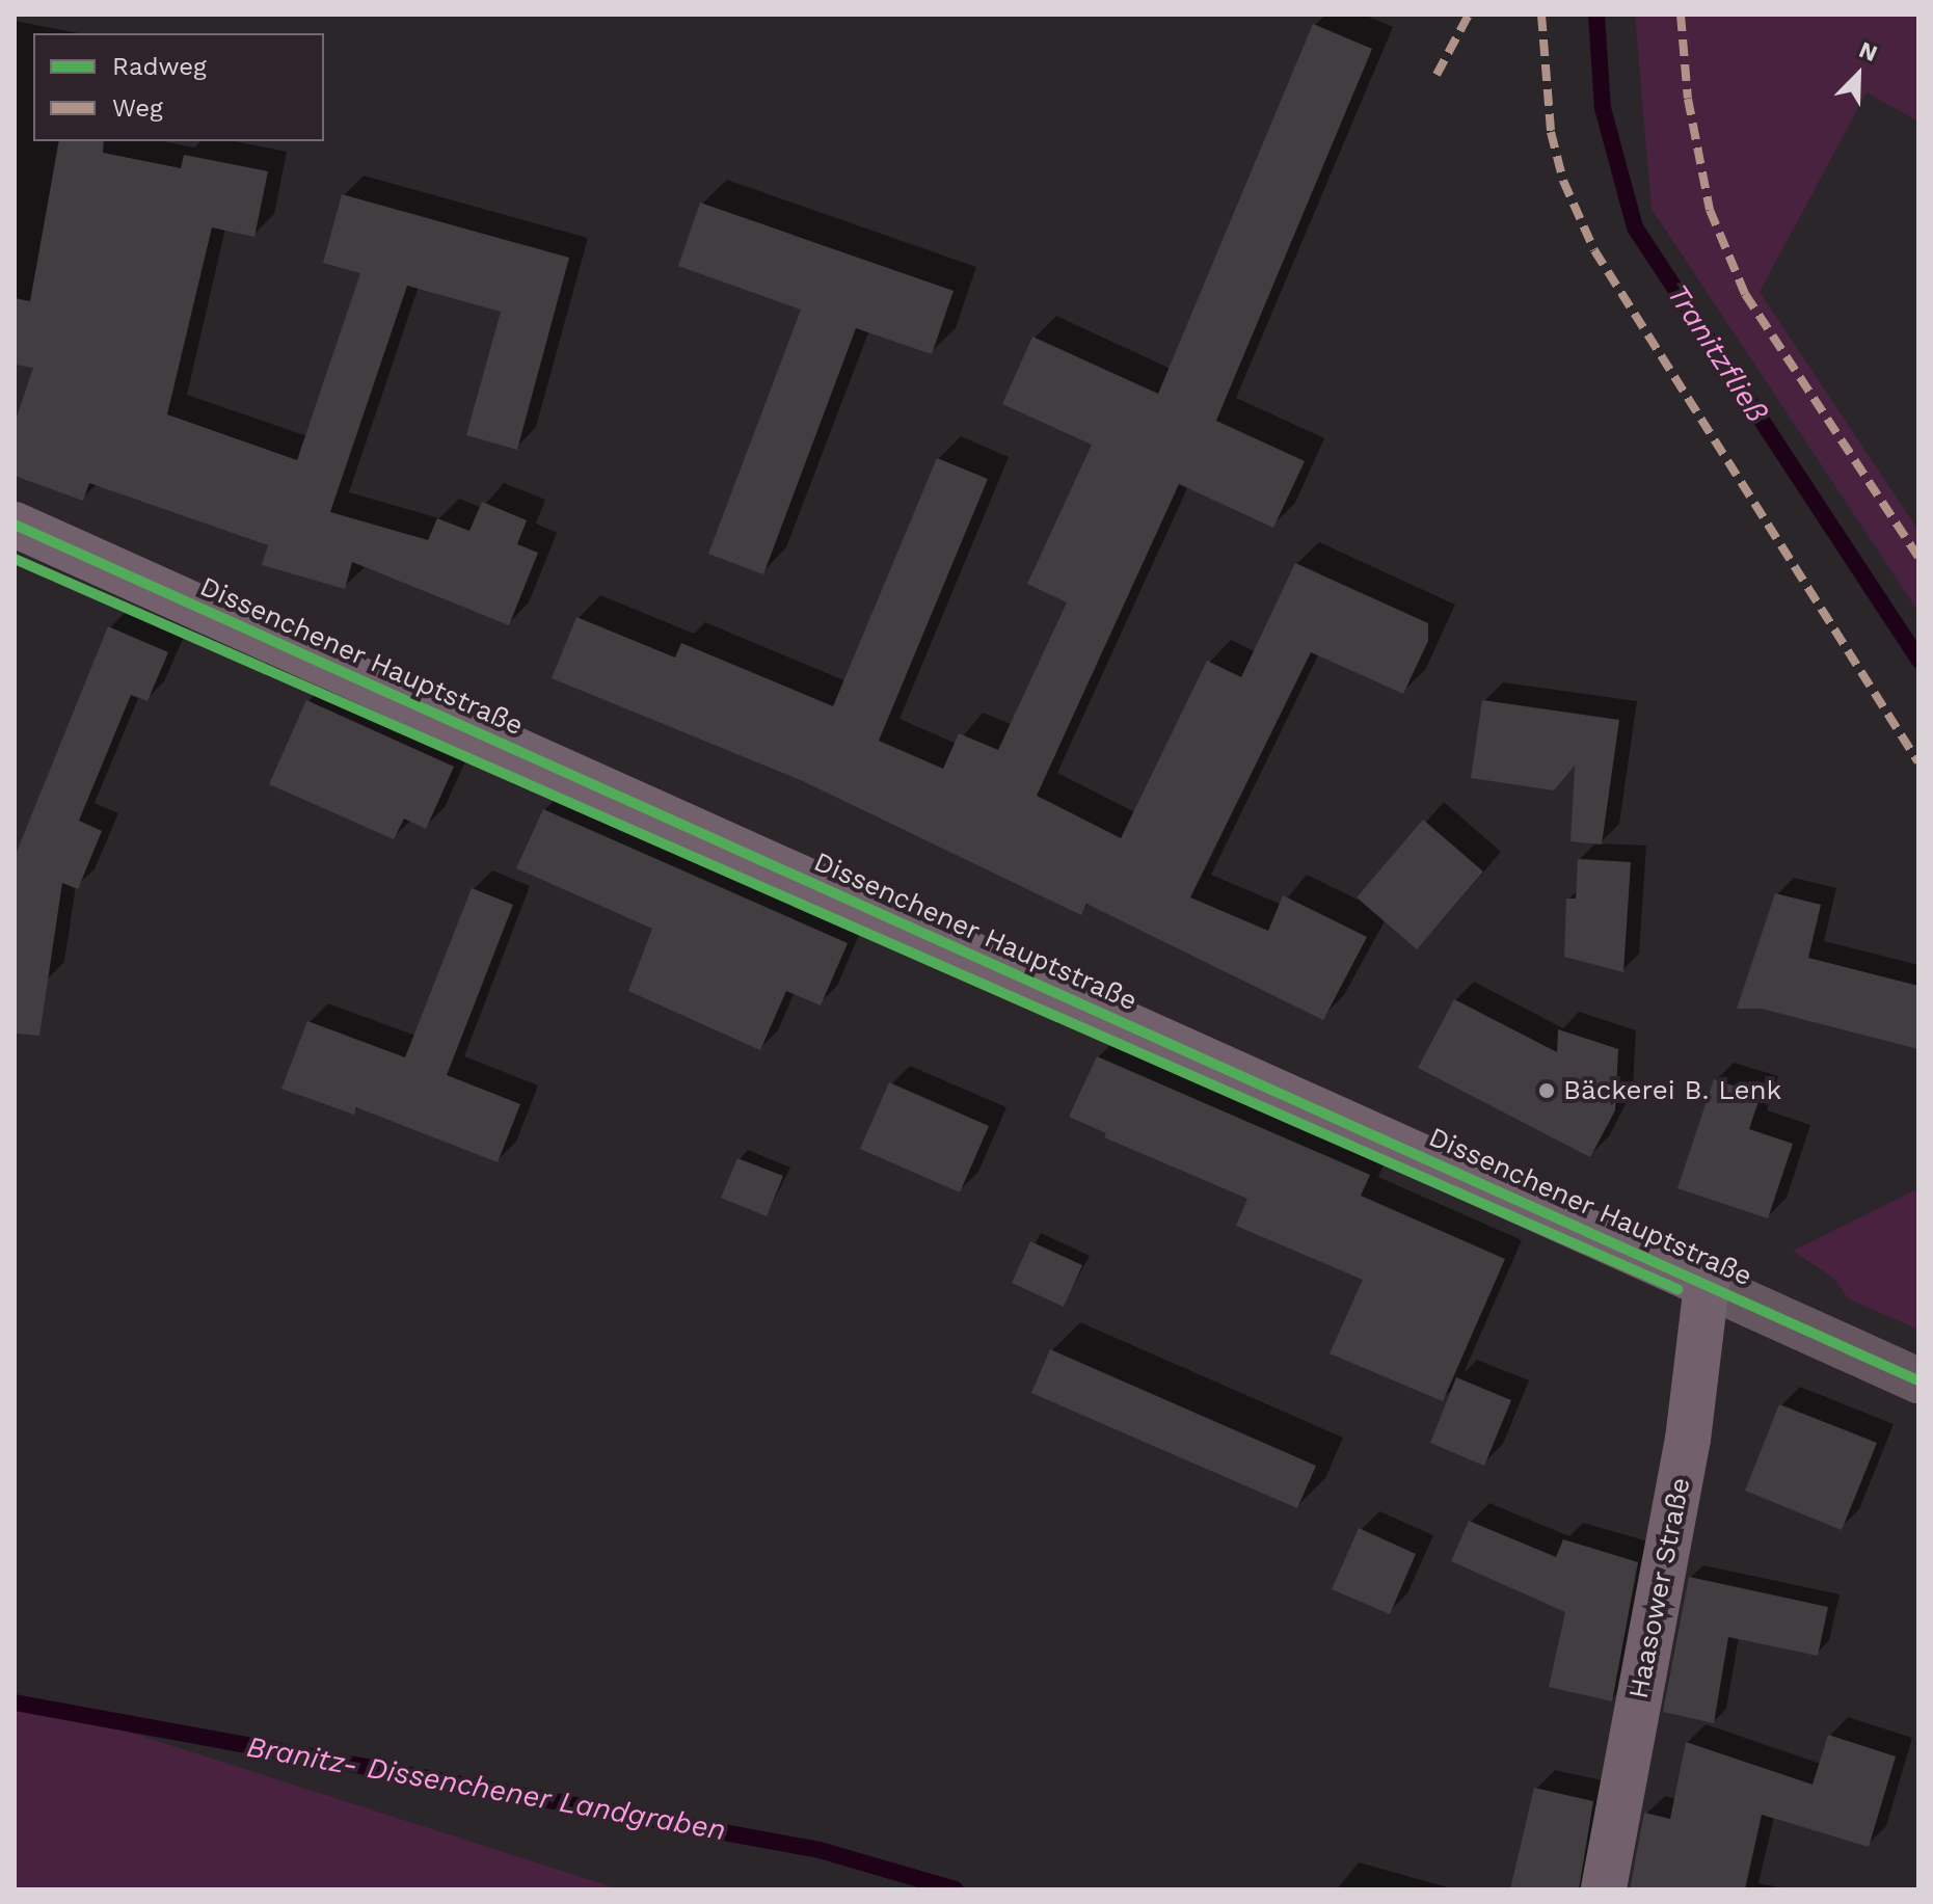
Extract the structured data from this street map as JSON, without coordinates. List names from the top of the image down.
{
  "streets": {
    "main road": ["Dissenchener Hauptstraße", "Haasower Straße"]
  },
  "crossings": [
    ["Dissenchener Hauptstraße", "Haasower Straße"]
  ],
  "water": ["Tranitzfließ", "Branitz- Dissenchener Landgraben"],
  "places": ["Bäckerei B. Lenk"],
  "legend": ["Radweg", "Weg"],
  "north": "top right"
}
